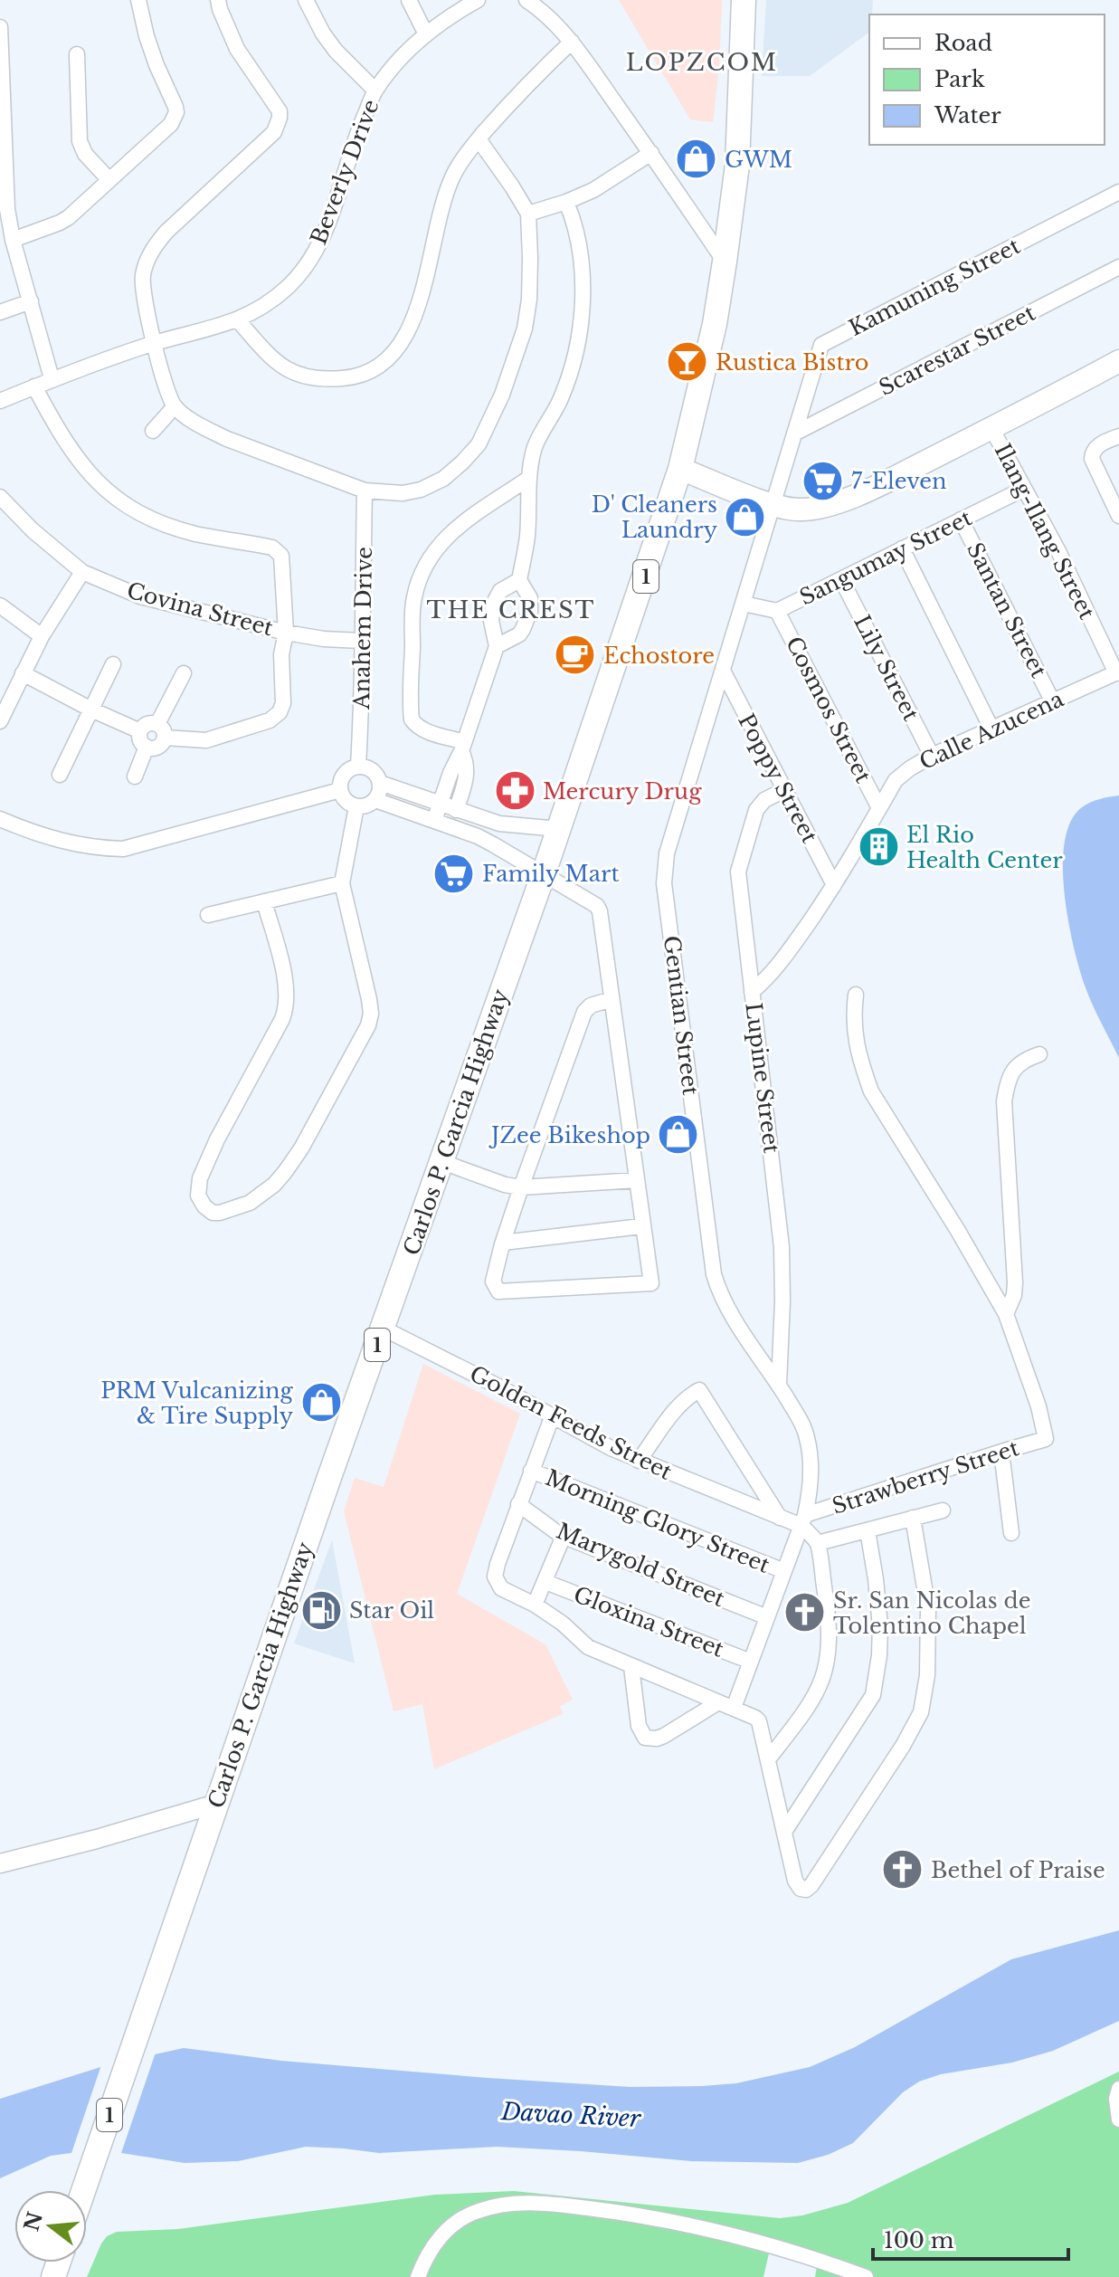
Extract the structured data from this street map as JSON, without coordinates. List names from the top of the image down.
{
  "streets": {
    "highway": ["1", "Carlos P. Garcia Highway"],
    "street": [
      "Beverly Drive",
      "Kamuning Street",
      "Scarestar Street",
      "Ilang-Ilang Street",
      "Sangumay Street",
      "Covina Street",
      "Santan Street",
      "Anahem Drive",
      "Lily Street",
      "Cosmos Street",
      "Calle Azucena",
      "Poppy Street",
      "Gentian Street",
      "Lupine Street",
      "Golden Feeds Street",
      "Strawberry Street",
      "Morning Glory Street",
      "Marygold Street",
      "Gloxina Street"
    ]
  },
  "crossings": [
    ["Kamuning Street", "Scarestar Street"],
    ["Kamuning Street", "Gentian Street"],
    ["Ilang-Ilang Street", "Sangumay Street"],
    ["Ilang-Ilang Street", "Calle Azucena"],
    ["Sangumay Street", "Santan Street"],
    ["Sangumay Street", "Lily Street"],
    ["Sangumay Street", "Cosmos Street"],
    ["Sangumay Street", "Gentian Street"],
    ["Covina Street", "Anahem Drive"],
    ["Santan Street", "Calle Azucena"],
    ["Lily Street", "Calle Azucena"],
    ["Cosmos Street", "Calle Azucena"],
    ["Calle Azucena", "Poppy Street"],
    ["Calle Azucena", "Lupine Street"],
    ["Poppy Street", "Gentian Street"],
    ["Poppy Street", "Lupine Street"],
    ["Gentian Street", "Lupine Street"],
    ["Gentian Street", "Golden Feeds Street"],
    ["Gentian Street", "Strawberry Street"],
    ["Gentian Street", "Morning Glory Street"],
    ["Gentian Street", "Marygold Street"],
    ["Gentian Street", "Gloxina Street"],
    ["Carlos P. Garcia Highway", "Golden Feeds Street"],
    ["Golden Feeds Street", "Strawberry Street"]
  ],
  "districts": ["LOPZCOM", "THE CREST"],
  "water": ["Davao River"],
  "places": {
    "shop": [
      "GWM",
      "D' Cleaners Laundry",
      "JZee Bikeshop",
      "PRM Vulcanizing & Tire Supply"
    ],
    "bar": ["Rustica Bistro"],
    "supermarket": ["7-Eleven", "Family Mart"],
    "cafe": ["Echostore"],
    "pharmacy": ["Mercury Drug"],
    "building": ["El Rio Health Center"],
    "fuel station": ["Star Oil"],
    "church": ["Sr. San Nicolas de Tolentino Chapel", "Bethel of Praise"]
  },
  "legend": ["Road", "Park", "Water"],
  "scale_bar": "100 m",
  "north": "left"
}
